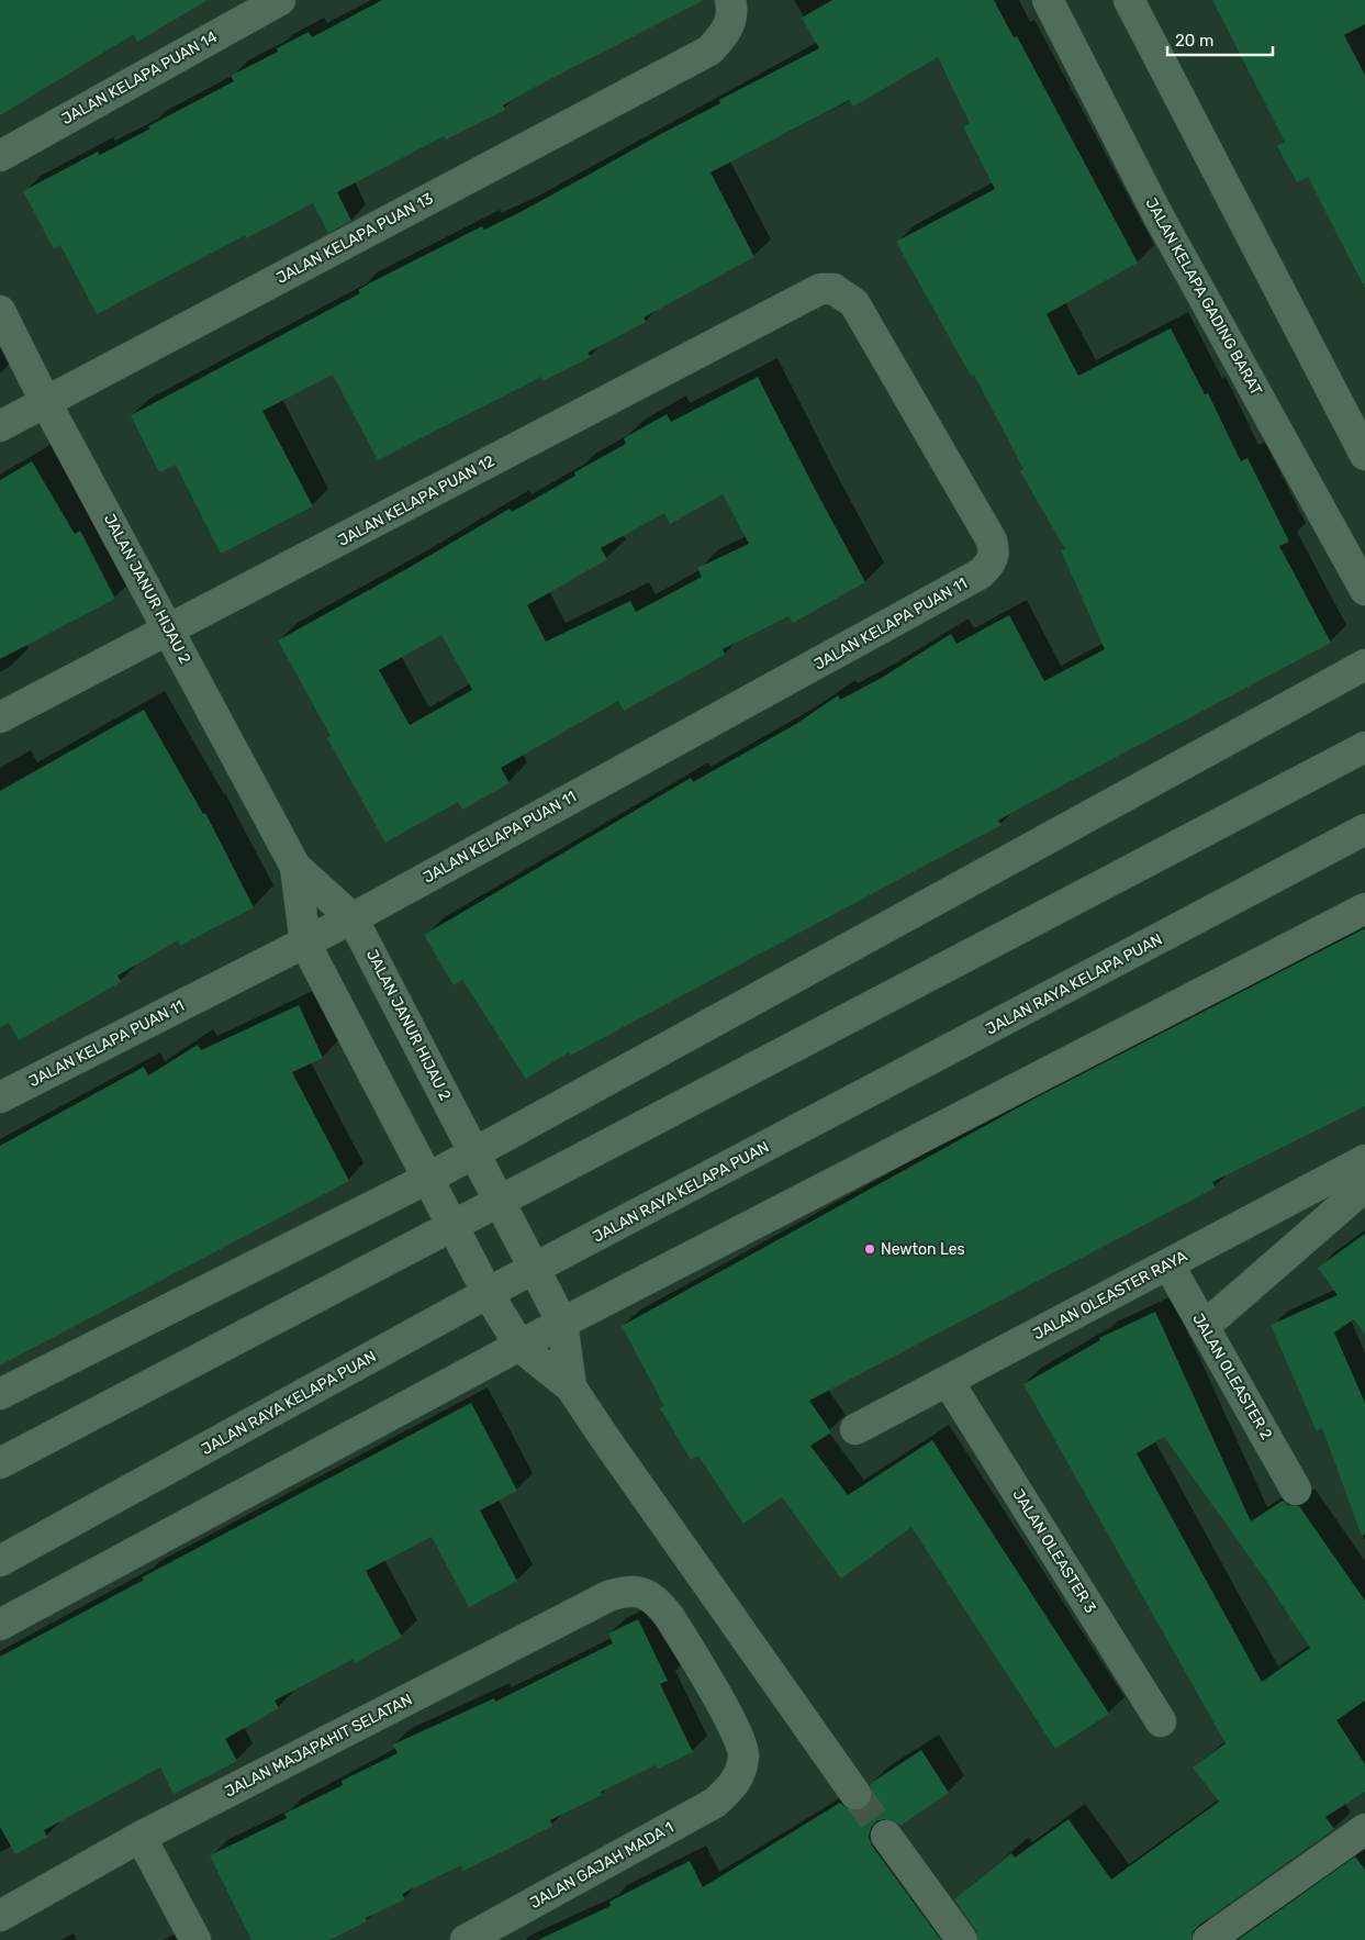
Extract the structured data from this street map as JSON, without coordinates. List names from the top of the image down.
{
  "streets": {
    "street": [
      "JALAN KELAPA PUAN 14",
      "JALAN KELAPA PUAN 13",
      "JALAN KELAPA GADING BARAT",
      "JALAN KELAPA PUAN 12",
      "JALAN JANUR HIJAU 2",
      "JALAN KELAPA PUAN 11",
      "JALAN RAYA KELAPA PUAN",
      "JALAN OLEASTER RAYA",
      "JALAN OLEASTER 2",
      "JALAN OLEASTER 3",
      "JALAN MAJAPAHIT SELATAN",
      "JALAN GAJAH MADA 1"
    ]
  },
  "crossings": [
    ["JALAN KELAPA PUAN 13", "JALAN JANUR HIJAU 2"],
    ["JALAN KELAPA PUAN 12", "JALAN JANUR HIJAU 2"],
    ["JALAN KELAPA PUAN 12", "JALAN KELAPA PUAN 11"],
    ["JALAN JANUR HIJAU 2", "JALAN KELAPA PUAN 11"],
    ["JALAN JANUR HIJAU 2", "JALAN RAYA KELAPA PUAN"],
    ["JALAN OLEASTER RAYA", "JALAN OLEASTER 2"],
    ["JALAN OLEASTER RAYA", "JALAN OLEASTER 3"],
    ["JALAN MAJAPAHIT SELATAN", "JALAN GAJAH MADA 1"]
  ],
  "places": ["Newton Les"],
  "scale_bar": "20 m"
}
